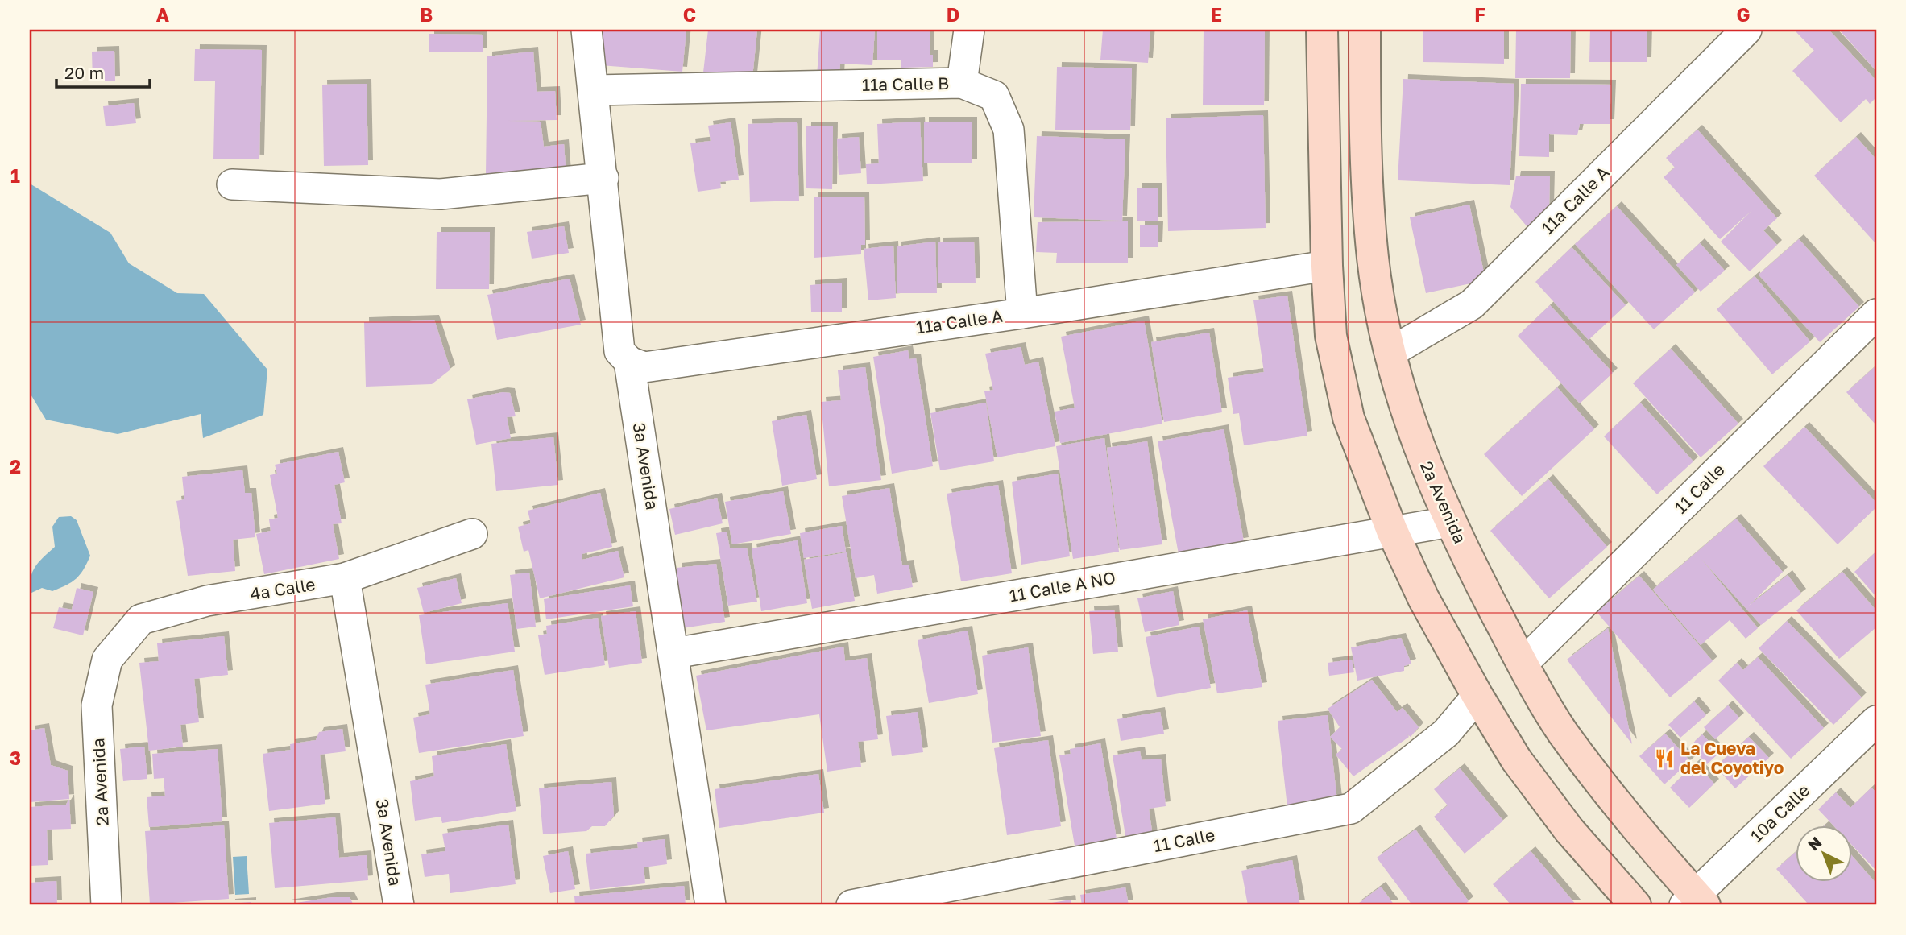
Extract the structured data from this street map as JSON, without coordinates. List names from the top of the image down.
{
  "streets": {
    "street": [
      "11a Calle B",
      "11a Calle A",
      "3a Avenida",
      "11 Calle",
      "2a Avenida",
      "11 Calle A NO",
      "4a Calle",
      "10a Calle"
    ]
  },
  "crossings": [
    ["11a Calle B", "11a Calle A"],
    ["11a Calle B", "3a Avenida"],
    ["11a Calle A", "3a Avenida"],
    ["11a Calle A", "2a Avenida"],
    ["3a Avenida", "11 Calle A NO"],
    ["3a Avenida", "4a Calle"],
    ["11 Calle", "2a Avenida"],
    ["2a Avenida", "11 Calle A NO"],
    ["2a Avenida", "4a Calle"],
    ["2a Avenida", "10a Calle"]
  ],
  "places": {
    "restaurant": ["La Cueva del Coyotiyo"]
  },
  "scale_bar": "20 m",
  "north": "top left",
  "grid": {
    "columns": [
      "A",
      "B",
      "C",
      "D",
      "E",
      "F",
      "G"
    ],
    "rows": ["1", "2", "3"]
  }
}
